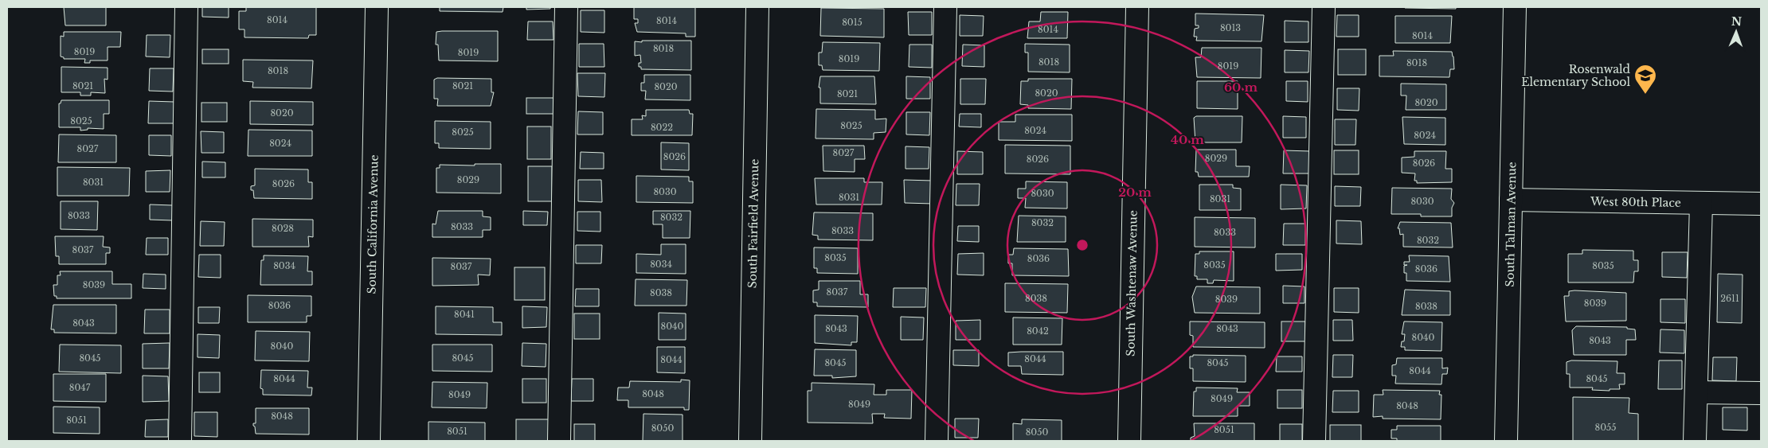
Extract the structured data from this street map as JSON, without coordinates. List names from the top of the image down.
{
  "streets": {
    "street": [
      "West 80th Place",
      "South Fairfield Avenue",
      "South California Avenue",
      "South Talman Avenue",
      "South Washtenaw Avenue"
    ]
  },
  "crossings": [
    ["West 80th Place", "South Talman Avenue"]
  ],
  "places": {
    "school or university": ["Rosenwald Elementary School"]
  },
  "house_numbers": [
    "8014",
    "8014",
    "8015",
    "8013",
    "8014",
    "8014",
    "8018",
    "8019",
    "8019",
    "8019",
    "8018",
    "8018",
    "8019",
    "8018",
    "8021",
    "8021",
    "8020",
    "8020",
    "8021",
    "8020",
    "8020",
    "8025",
    "8025",
    "8022",
    "8024",
    "8025",
    "8024",
    "8024",
    "8027",
    "8027",
    "8026",
    "8029",
    "8026",
    "8026",
    "8029",
    "8031",
    "8026",
    "8030",
    "8030",
    "8031",
    "8031",
    "8030",
    "8033",
    "8032",
    "8032",
    "8033",
    "8028",
    "8033",
    "8033",
    "8032",
    "8037",
    "8035",
    "8036",
    "8034",
    "8035",
    "8034",
    "8035",
    "8037",
    "8036",
    "8039",
    "8037",
    "8038",
    "8038",
    "2611",
    "8039",
    "8039",
    "8036",
    "8038",
    "8041",
    "8043",
    "8040",
    "8043",
    "8043",
    "8042",
    "8040",
    "8043",
    "8040",
    "8045",
    "8045",
    "8044",
    "8044",
    "8045",
    "8045",
    "8044",
    "8044",
    "8045",
    "8047",
    "8048",
    "8049",
    "8049",
    "8049",
    "8048",
    "8048",
    "8051",
    "8055",
    "8050",
    "8051",
    "8051",
    "8050"
  ],
  "north": "top",
  "rings": ["60 m", "40 m", "20 m"]
}
